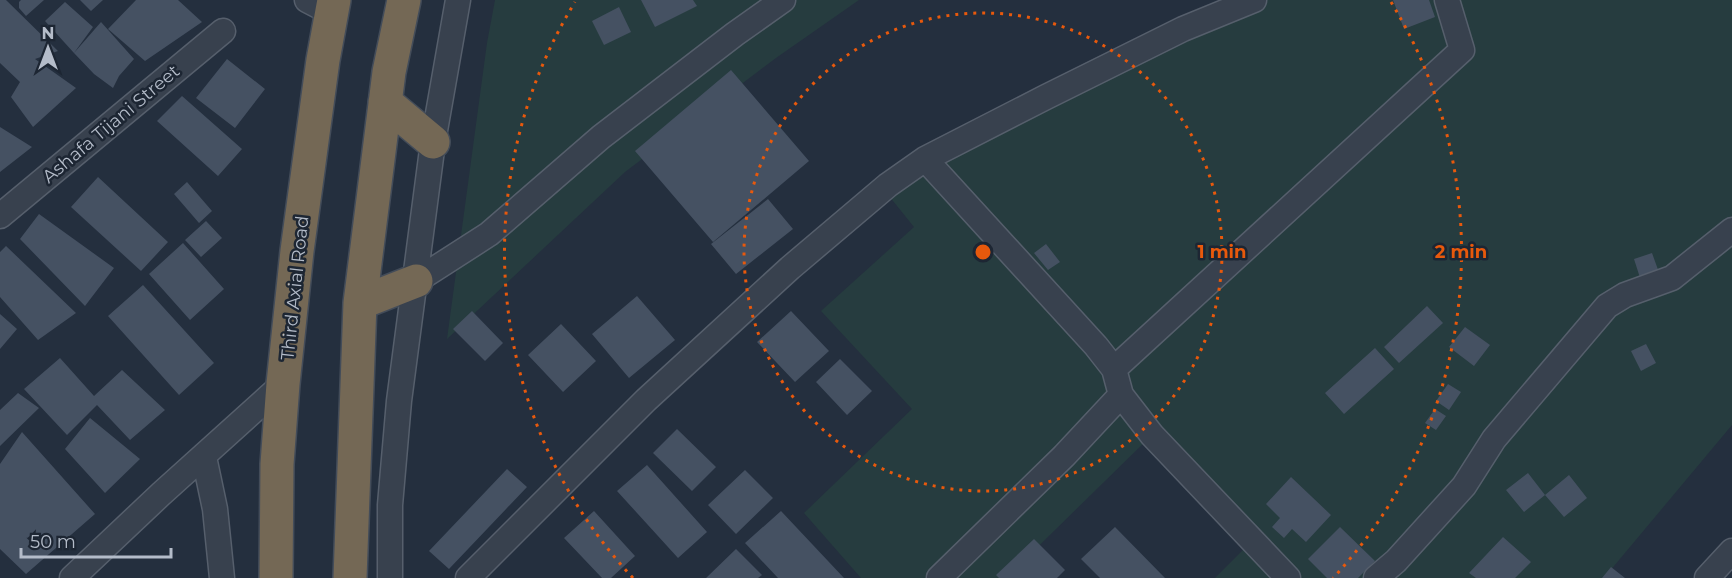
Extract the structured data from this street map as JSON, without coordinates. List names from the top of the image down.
{
  "streets": {
    "highway": ["Third Axial Road"],
    "street": ["Ashafa Tijani Street"]
  },
  "scale_bar": "50 m",
  "north": "top",
  "rings": ["1 min", "2 min"]
}
